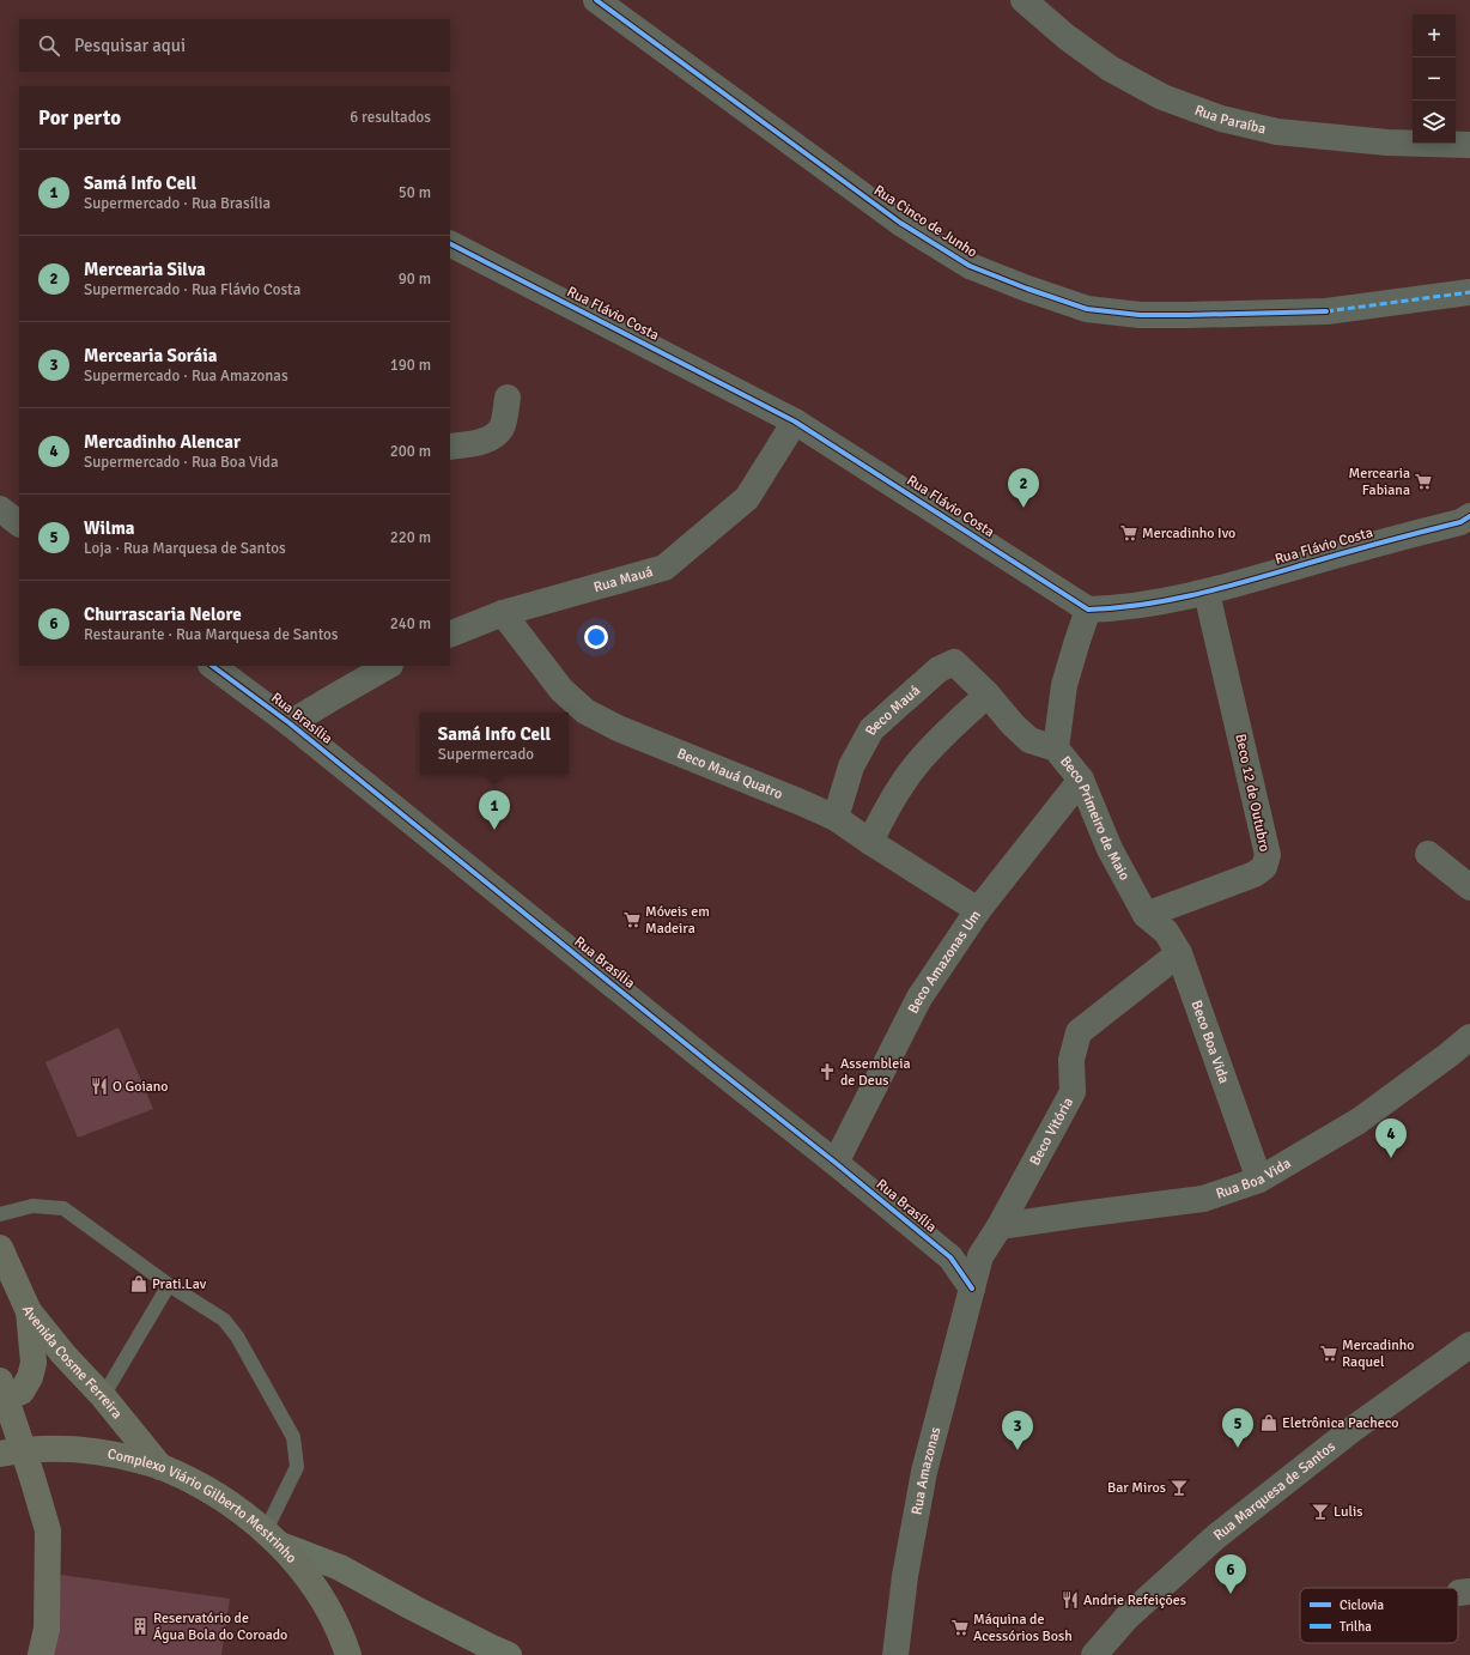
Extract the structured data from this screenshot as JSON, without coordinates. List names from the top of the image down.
{
  "streets": {
    "main road": ["Avenida Cosme Ferreira", "Complexo Viário Gilberto Mestrinho"],
    "street": [
      "Rua Paraíba",
      "Rua Cinco de Junho",
      "Rua Flávio Costa",
      "Rua Mauá",
      "Beco Mauá",
      "Rua Brasília",
      "Beco Mauá Quatro",
      "Beco 12 de Outubro",
      "Beco Primeiro de Maio",
      "Beco Amazonas Um",
      "Beco Boa Vida",
      "Beco Vitória",
      "Rua Boa Vida",
      "Rua Amazonas",
      "Rua Marquesa de Santos"
    ]
  },
  "crossings": [
    ["Rua Flávio Costa", "Rua Mauá"],
    ["Rua Flávio Costa", "Beco 12 de Outubro"],
    ["Rua Flávio Costa", "Beco Primeiro de Maio"],
    ["Rua Mauá", "Beco Mauá Quatro"],
    ["Beco Mauá", "Beco Mauá Quatro"],
    ["Beco Mauá", "Beco Primeiro de Maio"],
    ["Rua Brasília", "Beco Amazonas Um"],
    ["Rua Brasília", "Beco Vitória"],
    ["Rua Brasília", "Rua Amazonas"],
    ["Beco Mauá Quatro", "Beco Amazonas Um"],
    ["Beco 12 de Outubro", "Beco Primeiro de Maio"],
    ["Beco 12 de Outubro", "Beco Boa Vida"],
    ["Beco Primeiro de Maio", "Beco Amazonas Um"],
    ["Beco Primeiro de Maio", "Beco Boa Vida"],
    ["Beco Boa Vida", "Beco Vitória"],
    ["Beco Boa Vida", "Rua Boa Vida"],
    ["Beco Vitória", "Rua Boa Vida"],
    ["Beco Vitória", "Rua Amazonas"],
    ["Avenida Cosme Ferreira", "Complexo Viário Gilberto Mestrinho"]
  ],
  "places": {
    "supermarket": [
      "Mercearia Fabiana",
      "Mercadinho Ivo",
      "Móveis em Madeira",
      "Mercadinho Raquel",
      "Máquina de Acessórios Bosh"
    ],
    "church": ["Assembleia de Deus"],
    "restaurant": ["O Goiano", "Andrie Refeições"],
    "shop": ["Prati.Lav", "Eletrônica Pacheco"],
    "bar": ["Bar Miros", "Lulis"],
    "building": ["Reservatório de Água Bola do Coroado"]
  },
  "legend": ["Ciclovia", "Trilha"],
  "page": {
    "map_buttons": ["+", "−"],
    "search": "Pesquisar aqui",
    "heading": ["Por perto", "6 resultados"],
    "list": [
      {
        "mark": "1",
        "name": "Samá Info Cell",
        "note": "Supermercado · Rua Brasília",
        "value": "50 m"
      },
      {
        "mark": "2",
        "name": "Mercearia Silva",
        "note": "Supermercado · Rua Flávio Costa",
        "value": "90 m"
      },
      {
        "mark": "3",
        "name": "Mercearia Soráia",
        "note": "Supermercado · Rua Amazonas",
        "value": "190 m"
      },
      {
        "mark": "4",
        "name": "Mercadinho Alencar",
        "note": "Supermercado · Rua Boa Vida",
        "value": "200 m"
      },
      {
        "mark": "5",
        "name": "Wilma",
        "note": "Loja · Rua Marquesa de Santos",
        "value": "220 m"
      },
      {
        "mark": "6",
        "name": "Churrascaria Nelore",
        "note": "Restaurante · Rua Marquesa de Santos",
        "value": "240 m"
      }
    ],
    "pins": [
      "2",
      "1",
      "4",
      "5",
      "3",
      "6"
    ],
    "popup": ["Samá Info Cell", "Supermercado"]
  }
}
